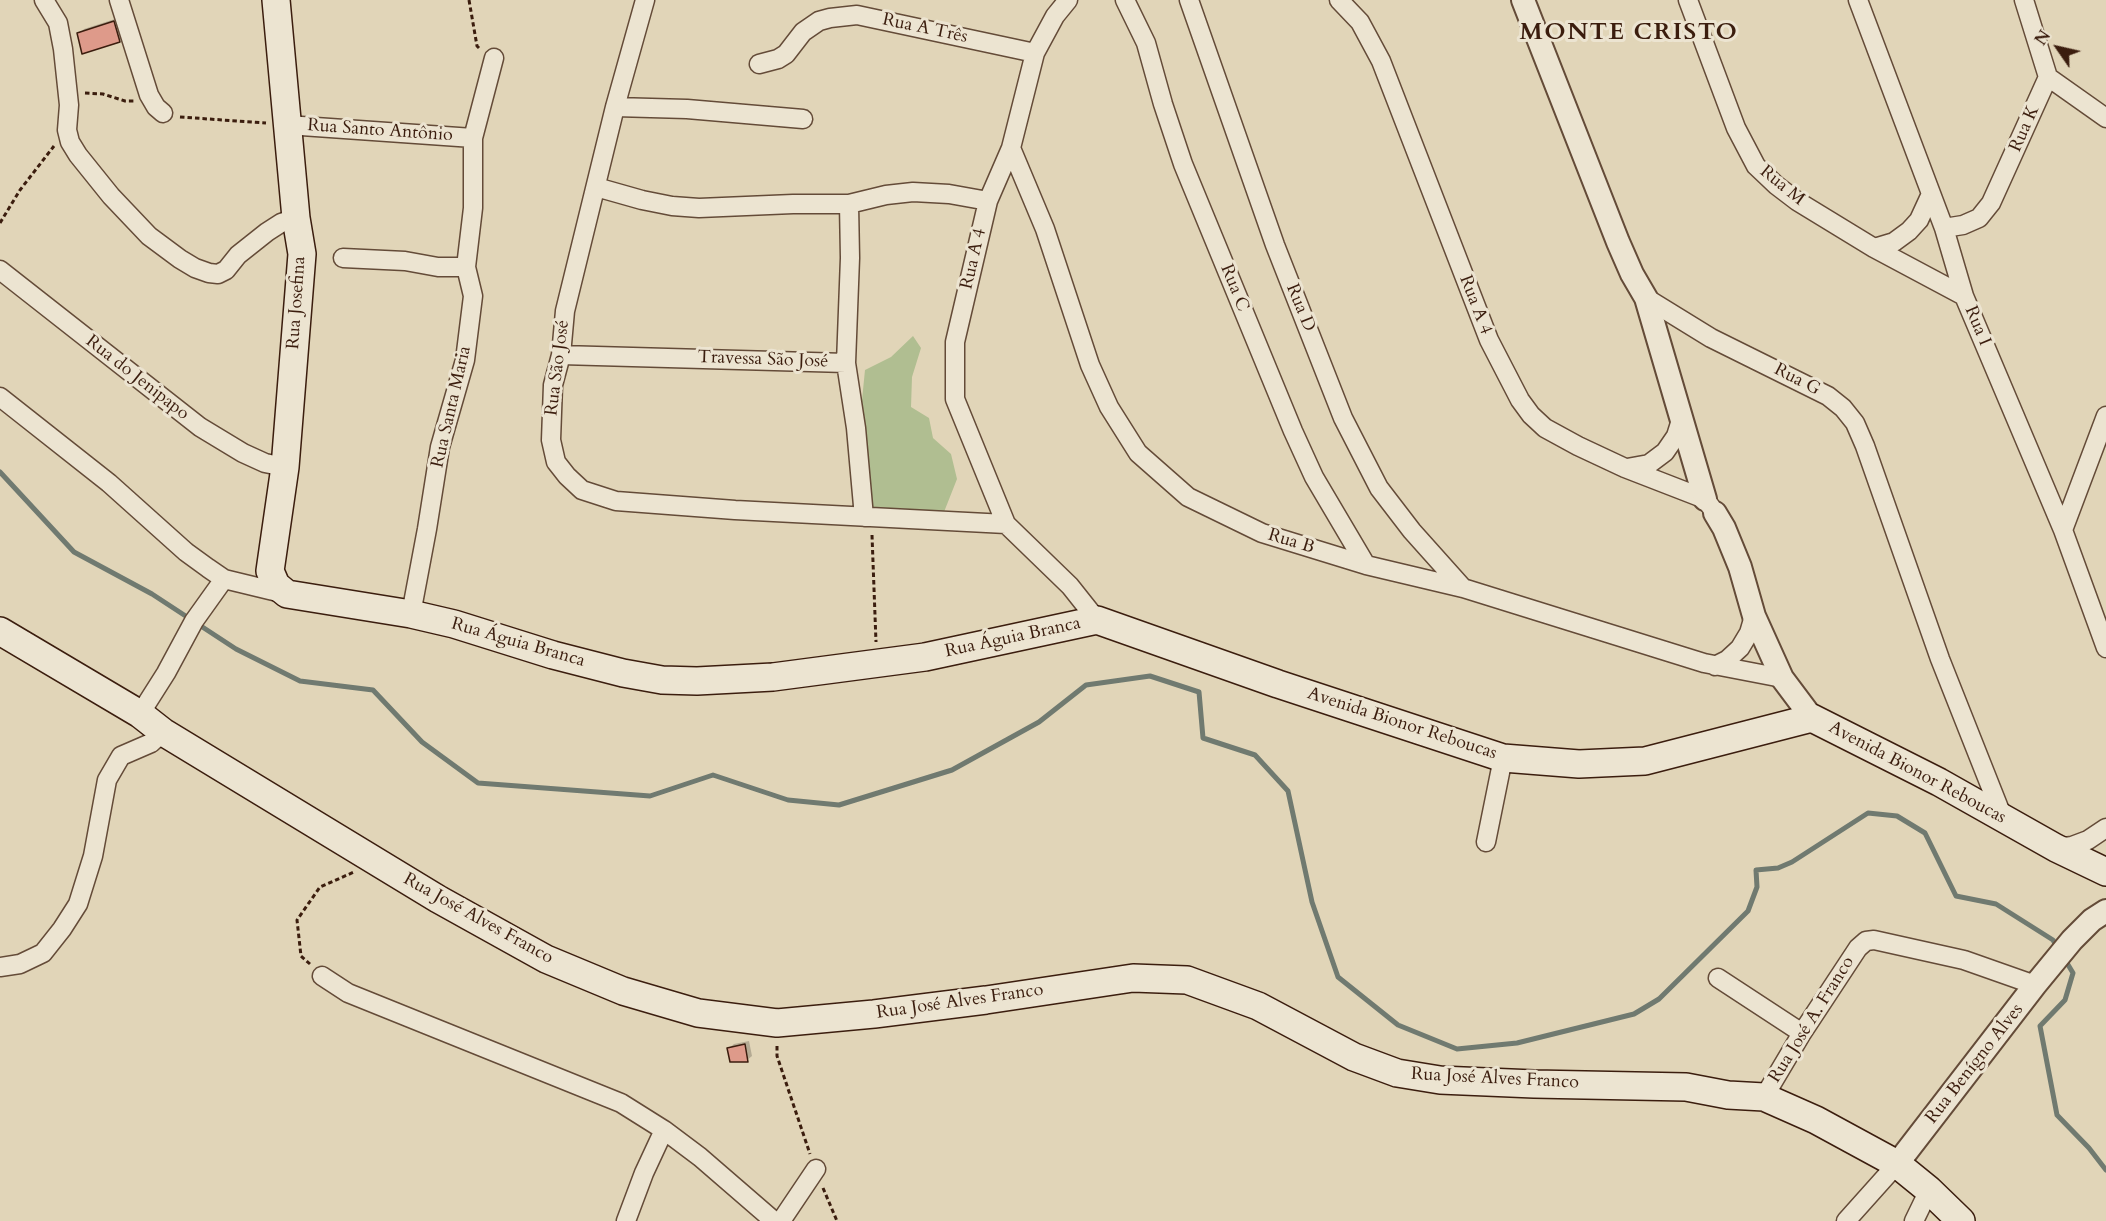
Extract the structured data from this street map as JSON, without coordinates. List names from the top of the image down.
{
  "streets": {
    "main road": [
      "Rua Josefina",
      "Rua Águia Branca",
      "Avenida Bionor Reboucas",
      "Rua José Alves Franco"
    ],
    "street": [
      "Rua A Três",
      "Rua K",
      "Rua Santo Antônio",
      "Rua M",
      "Rua A 4",
      "Rua C",
      "Rua D",
      "Rua I",
      "Travessa São José",
      "Rua São José",
      "Rua do Jenipapo",
      "Rua G",
      "Rua Santa Maria",
      "Rua B",
      "Rua José A. Franco",
      "Rua Benígno Alves"
    ]
  },
  "crossings": [
    ["Rua A Três", "Rua A 4"],
    ["Rua K", "Rua I"],
    ["Rua Santo Antônio", "Rua Josefina"],
    ["Rua Santo Antônio", "Rua Santa Maria"],
    ["Rua M", "Rua I"],
    ["Rua A 4", "Rua São José"],
    ["Rua A 4", "Rua B"],
    ["Rua C", "Rua B"],
    ["Rua Josefina", "Rua do Jenipapo"],
    ["Rua Josefina", "Rua Águia Branca"],
    ["Rua D", "Rua B"],
    ["Travessa São José", "Rua São José"],
    ["Rua G", "Avenida Bionor Reboucas"],
    ["Rua Santa Maria", "Rua Águia Branca"],
    ["Rua Águia Branca", "Avenida Bionor Reboucas"],
    ["Rua José Alves Franco", "Rua José A. Franco"],
    ["Rua José Alves Franco", "Rua Benígno Alves"],
    ["Rua José A. Franco", "Rua Benígno Alves"]
  ],
  "districts": ["MONTE CRISTO"],
  "north": "top left"
}
